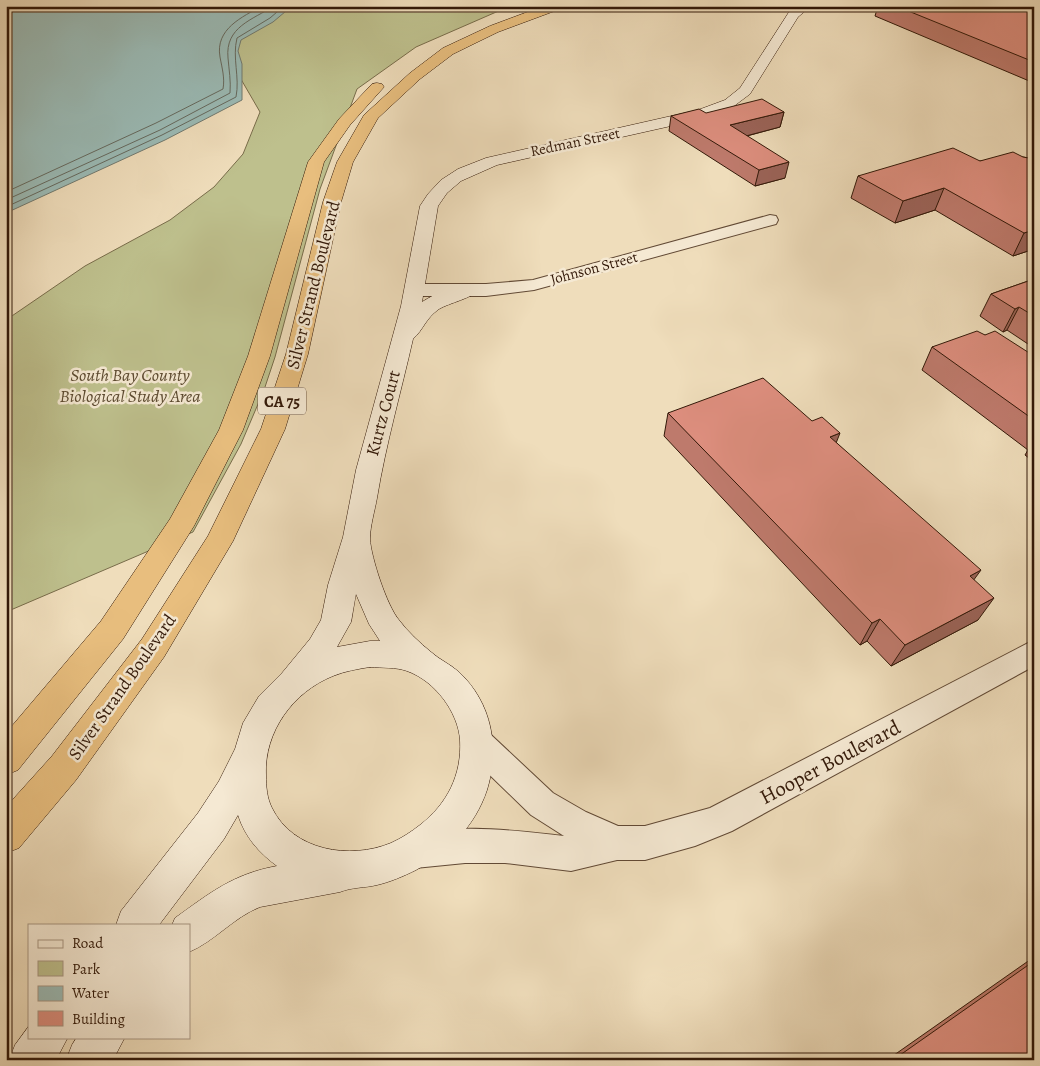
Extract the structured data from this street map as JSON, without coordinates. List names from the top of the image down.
{
  "streets": {
    "highway": ["Silver Strand Boulevard", "CA 75"],
    "street": [
      "Redman Street",
      "Johnson Street",
      "Kurtz Court",
      "Hooper Boulevard"
    ]
  },
  "crossings": [
    ["Redman Street", "Johnson Street"],
    ["Redman Street", "Kurtz Court"],
    ["Johnson Street", "Kurtz Court"]
  ],
  "parks": ["South Bay County Biological Study Area"],
  "legend": [
    "Road",
    "Park",
    "Water",
    "Building"
  ]
}
